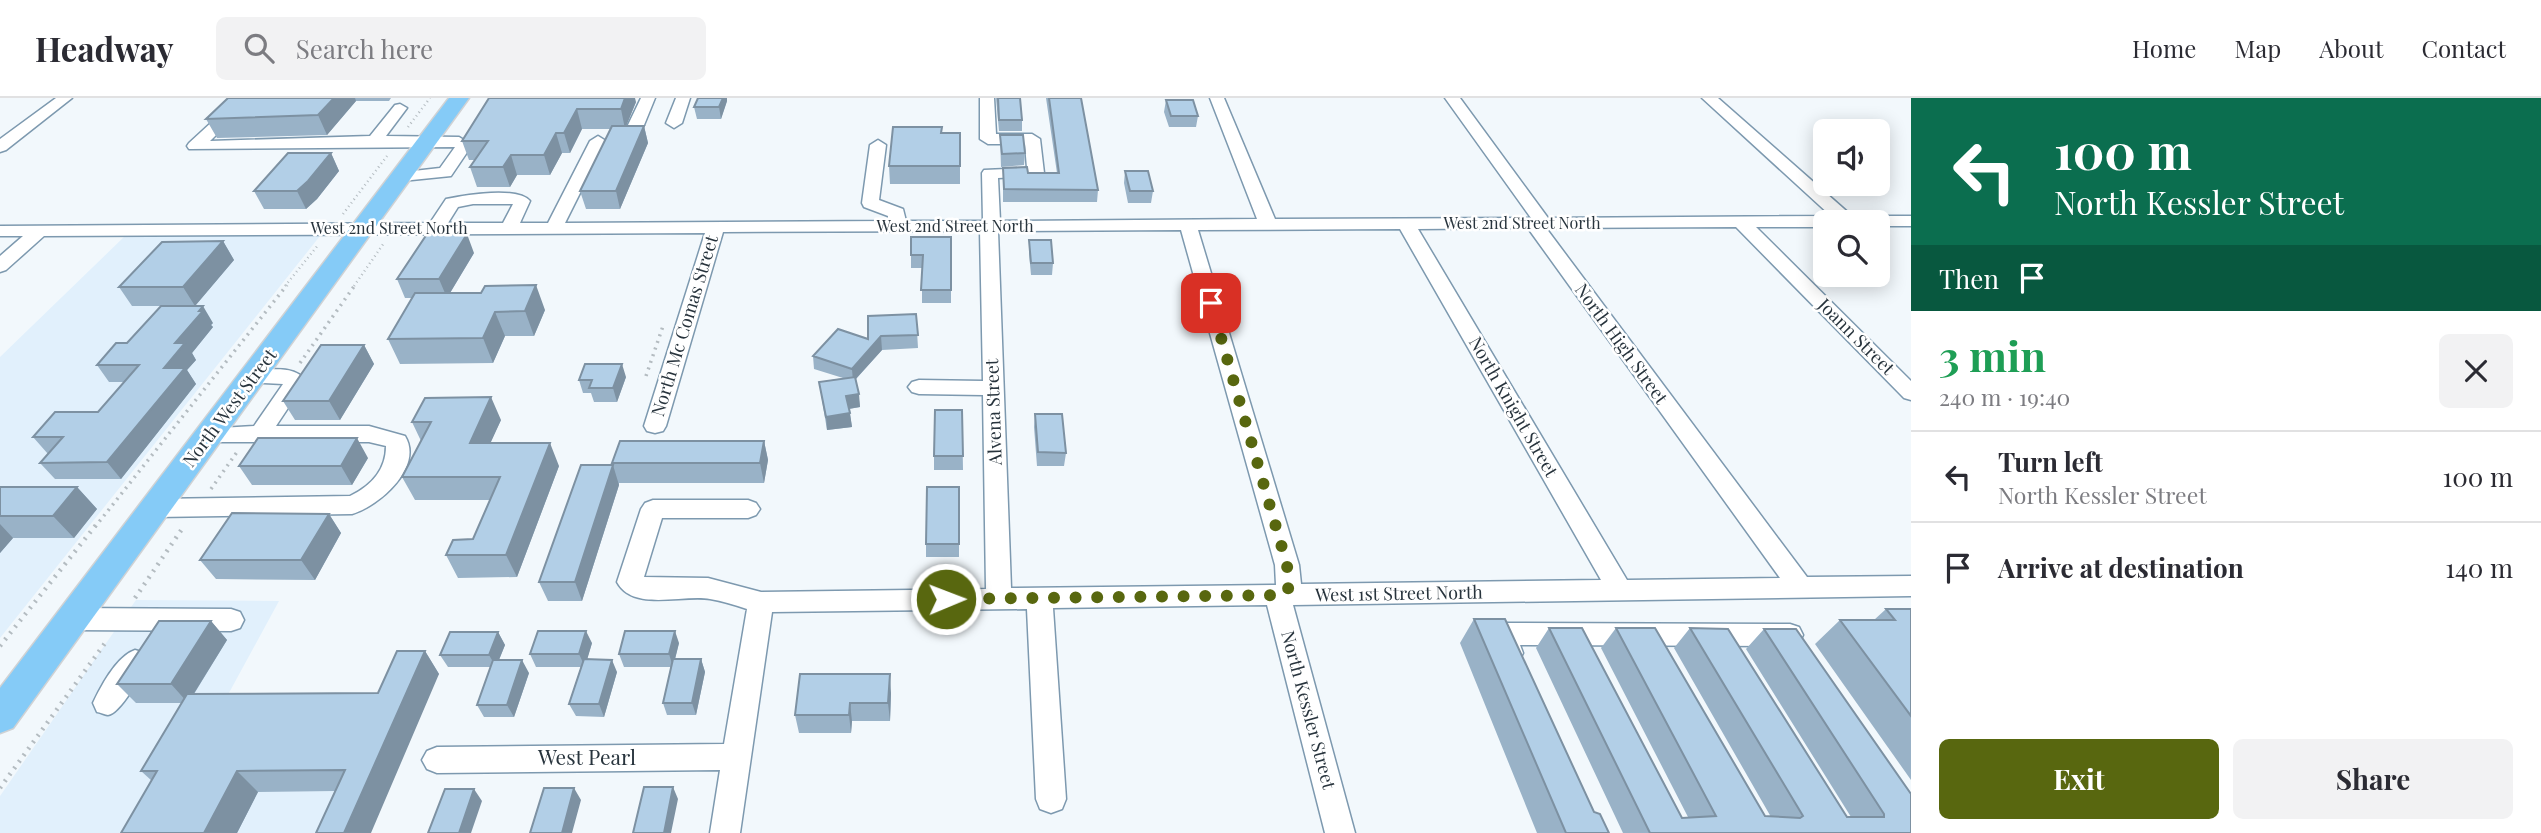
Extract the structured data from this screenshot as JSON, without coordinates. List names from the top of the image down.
{
  "streets": {
    "main road": ["North West Street"],
    "street": [
      "West 2nd Street North",
      "North Mc Comas Street",
      "Joann Street",
      "North High Street",
      "North Knight Street",
      "Alvena Street",
      "West 1st Street North",
      "North Kessler Street",
      "West Pearl"
    ]
  },
  "crossings": [
    ["West 2nd Street North", "North Mc Comas Street"],
    ["West 2nd Street North", "Joann Street"],
    ["West 2nd Street North", "North High Street"],
    ["West 2nd Street North", "North Knight Street"],
    ["West 2nd Street North", "North West Street"],
    ["West 2nd Street North", "Alvena Street"],
    ["West 2nd Street North", "North Kessler Street"],
    ["North High Street", "West 1st Street North"],
    ["North Knight Street", "West 1st Street North"],
    ["Alvena Street", "West 1st Street North"],
    ["West 1st Street North", "North Kessler Street"]
  ],
  "page": {
    "header": "Headway",
    "search": "Search here",
    "nav": [
      "Home",
      "Map",
      "About",
      "Contact"
    ],
    "turn": ["100 m", "North Kessler Street"],
    "then": "Then",
    "heading": ["3 min", "240 m · 19:40"],
    "list": [
      {
        "name": "Turn left",
        "note": "North Kessler Street",
        "value": "100 m"
      },
      {
        "name": "Arrive at destination",
        "value": "140 m"
      }
    ],
    "buttons": ["Exit", "Share"]
  }
}
